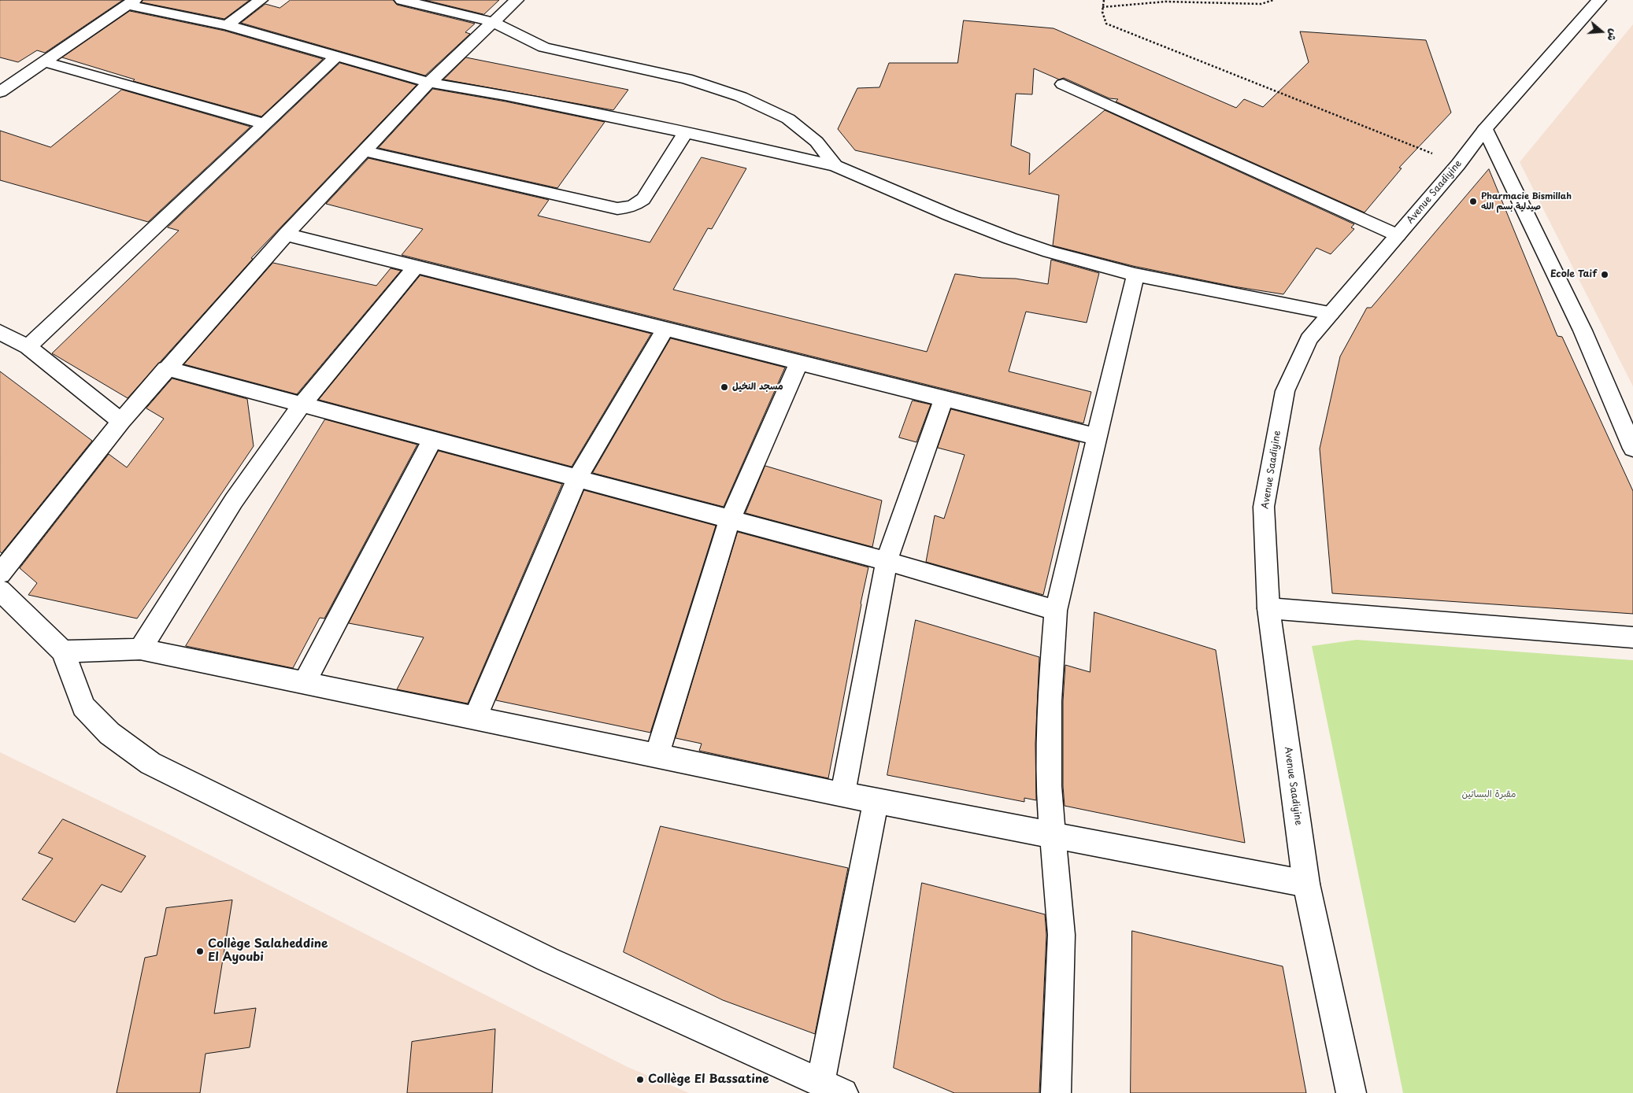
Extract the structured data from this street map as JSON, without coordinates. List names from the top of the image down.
{
  "streets": {
    "street": ["Avenue Saadiyine"]
  },
  "parks": ["مقبرة البساتين"],
  "places": [
    "Pharmacie Bismillah صيدلية بسم الله",
    "Ecole Taif",
    "مسجد النخيل",
    "Collège Salaheddine El Ayoubi",
    "Collège El Bassatine"
  ],
  "north": "right"
}
